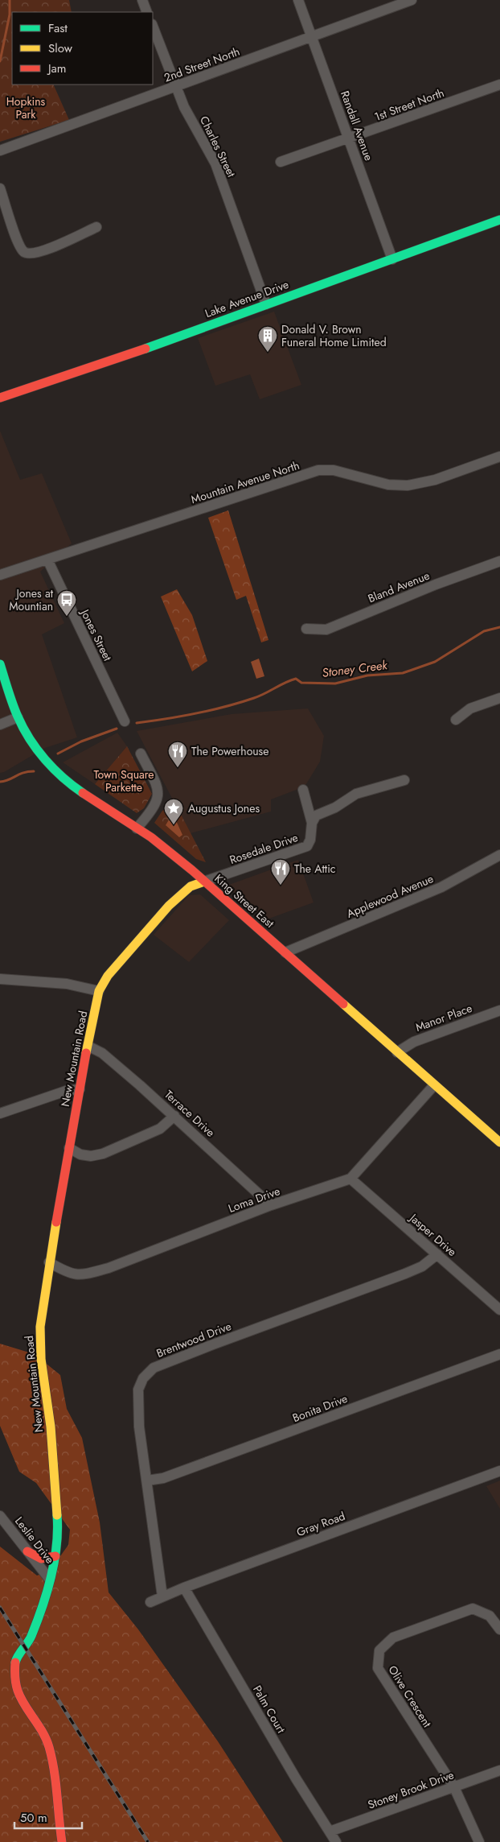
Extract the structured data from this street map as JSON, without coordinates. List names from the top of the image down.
{
  "streets": {
    "main road": ["Lake Avenue Drive", "King Street East", "New Mountain Road"],
    "street": [
      "2nd Street North",
      "1st Street North",
      "Randall Avenue",
      "Charles Street",
      "Mountain Avenue North",
      "Bland Avenue",
      "Jones Street",
      "Rosedale Drive",
      "Applewood Avenue",
      "Manor Place",
      "Terrace Drive",
      "Loma Drive",
      "Jasper Drive",
      "Brentwood Drive",
      "Bonita Drive",
      "Gray Road",
      "Leslie Drive",
      "Olive Crescent",
      "Palm Court",
      "Stoney Brook Drive"
    ]
  },
  "crossings": [
    ["2nd Street North", "Randall Avenue"],
    ["2nd Street North", "Charles Street"],
    ["1st Street North", "Randall Avenue"],
    ["Randall Avenue", "Lake Avenue Drive"],
    ["Charles Street", "Lake Avenue Drive"],
    ["Mountain Avenue North", "Jones Street"],
    ["Rosedale Drive", "King Street East"],
    ["Rosedale Drive", "New Mountain Road"],
    ["Applewood Avenue", "King Street East"],
    ["King Street East", "Manor Place"],
    ["King Street East", "New Mountain Road"],
    ["King Street East", "Loma Drive"],
    ["New Mountain Road", "Terrace Drive"],
    ["New Mountain Road", "Loma Drive"],
    ["New Mountain Road", "Leslie Drive"],
    ["Terrace Drive", "Loma Drive"],
    ["Loma Drive", "Jasper Drive"],
    ["Jasper Drive", "Brentwood Drive"],
    ["Brentwood Drive", "Bonita Drive"],
    ["Brentwood Drive", "Gray Road"],
    ["Gray Road", "Palm Court"],
    ["Olive Crescent", "Stoney Brook Drive"],
    ["Palm Court", "Stoney Brook Drive"]
  ],
  "water": ["Stoney Creek"],
  "parks": ["Hopkins Park", "Town Square Parkette"],
  "places": {
    "building": ["Donald V. Brown Funeral Home Limited"],
    "bus stop": ["Jones at Mountian"],
    "restaurant": ["The Powerhouse", "The Attic"],
    "place": ["Augustus Jones"]
  },
  "legend": ["Fast", "Slow", "Jam"],
  "scale_bar": "50 m"
}
